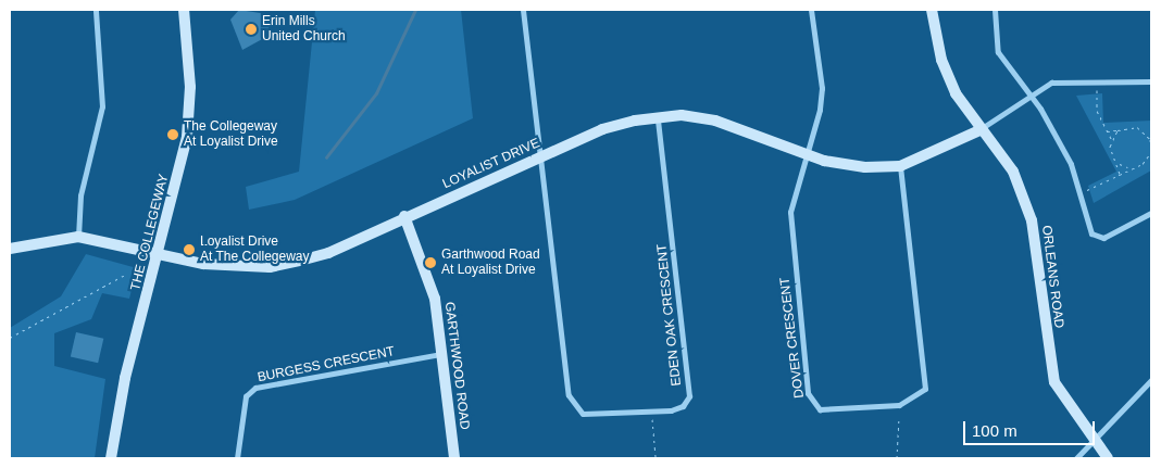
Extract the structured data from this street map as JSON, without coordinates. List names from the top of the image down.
{
  "streets": {
    "street": [
      "LOYALIST DRIVE",
      "THE COLLEGEWAY",
      "ORLEANS ROAD",
      "EDEN OAK CRESCENT",
      "DOVER CRESCENT",
      "BURGESS CRESCENT",
      "GARTHWOOD ROAD"
    ]
  },
  "crossings": [
    ["LOYALIST DRIVE", "THE COLLEGEWAY"],
    ["LOYALIST DRIVE", "ORLEANS ROAD"],
    ["LOYALIST DRIVE", "EDEN OAK CRESCENT"],
    ["LOYALIST DRIVE", "DOVER CRESCENT"],
    ["LOYALIST DRIVE", "GARTHWOOD ROAD"],
    ["BURGESS CRESCENT", "GARTHWOOD ROAD"]
  ],
  "places": [
    "Erin Mills United Church",
    "The Collegeway At Loyalist Drive",
    "Loyalist Drive At The Collegeway",
    "Garthwood Road At Loyalist Drive"
  ],
  "scale_bar": "100 m"
}
